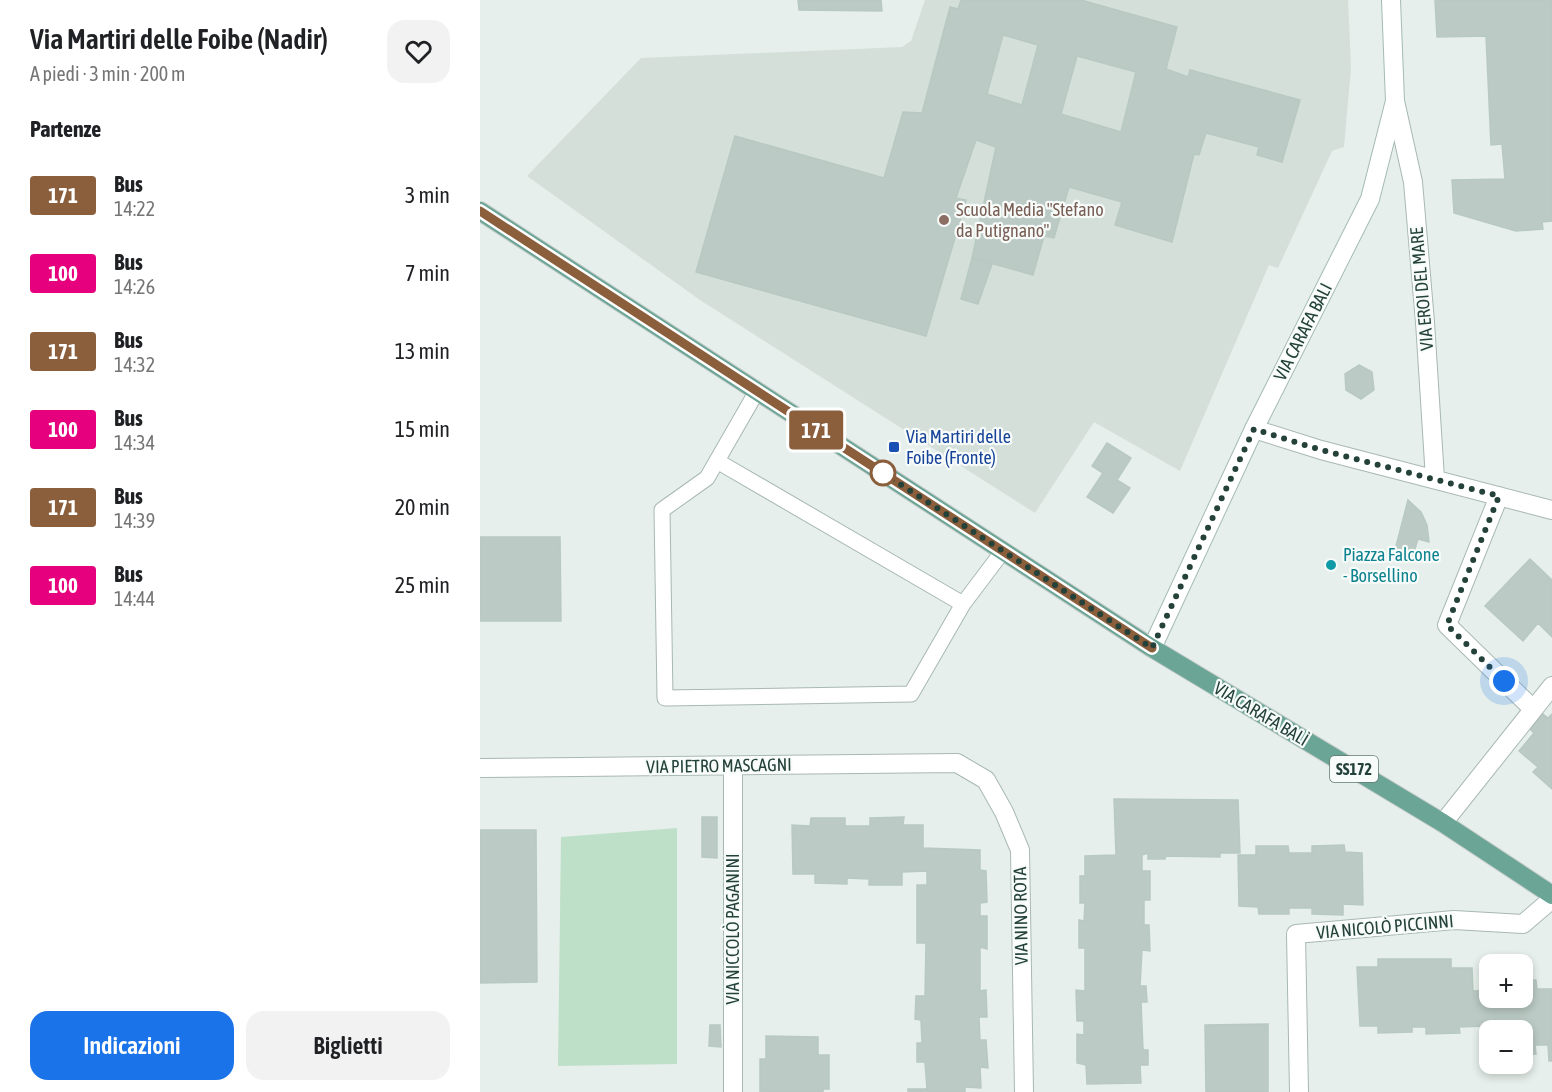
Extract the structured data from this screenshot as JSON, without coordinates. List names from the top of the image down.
{
  "streets": {
    "main road": ["VIA CARAFA BALÌ", "SS172"],
    "street": [
      "VIA EROI DEL MARE",
      "VIA CARAFA BALI",
      "VIA PIETRO MASCAGNI",
      "VIA NINO ROTA",
      "VIA NICOLÒ PICCINNI",
      "VIA NICCOLÒ PAGANINI"
    ]
  },
  "crossings": [
    ["VIA EROI DEL MARE", "VIA CARAFA BALI"],
    ["VIA CARAFA BALI", "VIA CARAFA BALÌ"],
    ["VIA CARAFA BALI", "SS172"],
    ["VIA CARAFA BALÌ", "SS172"],
    ["VIA PIETRO MASCAGNI", "VIA NINO ROTA"],
    ["VIA PIETRO MASCAGNI", "VIA NICCOLÒ PAGANINI"]
  ],
  "places": {
    "other": ["Scuola Media \"Stefano da Putignano\"", "Piazza Falcone - Borsellino"],
    "transit": ["Via Martiri delle Foibe (Fronte)"]
  },
  "lines": ["bus line 171"],
  "page": {
    "heading": [
      ["Via Martiri delle Foibe (Nadir)", "A piedi · 3 min · 200 m"],
      "Partenze"
    ],
    "on_map": "171",
    "list": [
      {
        "mark": "171",
        "name": "Bus",
        "note": "14:22",
        "value": "3 min"
      },
      {
        "mark": "100",
        "name": "Bus",
        "note": "14:26",
        "value": "7 min"
      },
      {
        "mark": "171",
        "name": "Bus",
        "note": "14:32",
        "value": "13 min"
      },
      {
        "mark": "100",
        "name": "Bus",
        "note": "14:34",
        "value": "15 min"
      },
      {
        "mark": "171",
        "name": "Bus",
        "note": "14:39",
        "value": "20 min"
      },
      {
        "mark": "100",
        "name": "Bus",
        "note": "14:44",
        "value": "25 min"
      }
    ],
    "map_buttons": ["+", "−"],
    "buttons": ["Indicazioni", "Biglietti"]
  }
}
